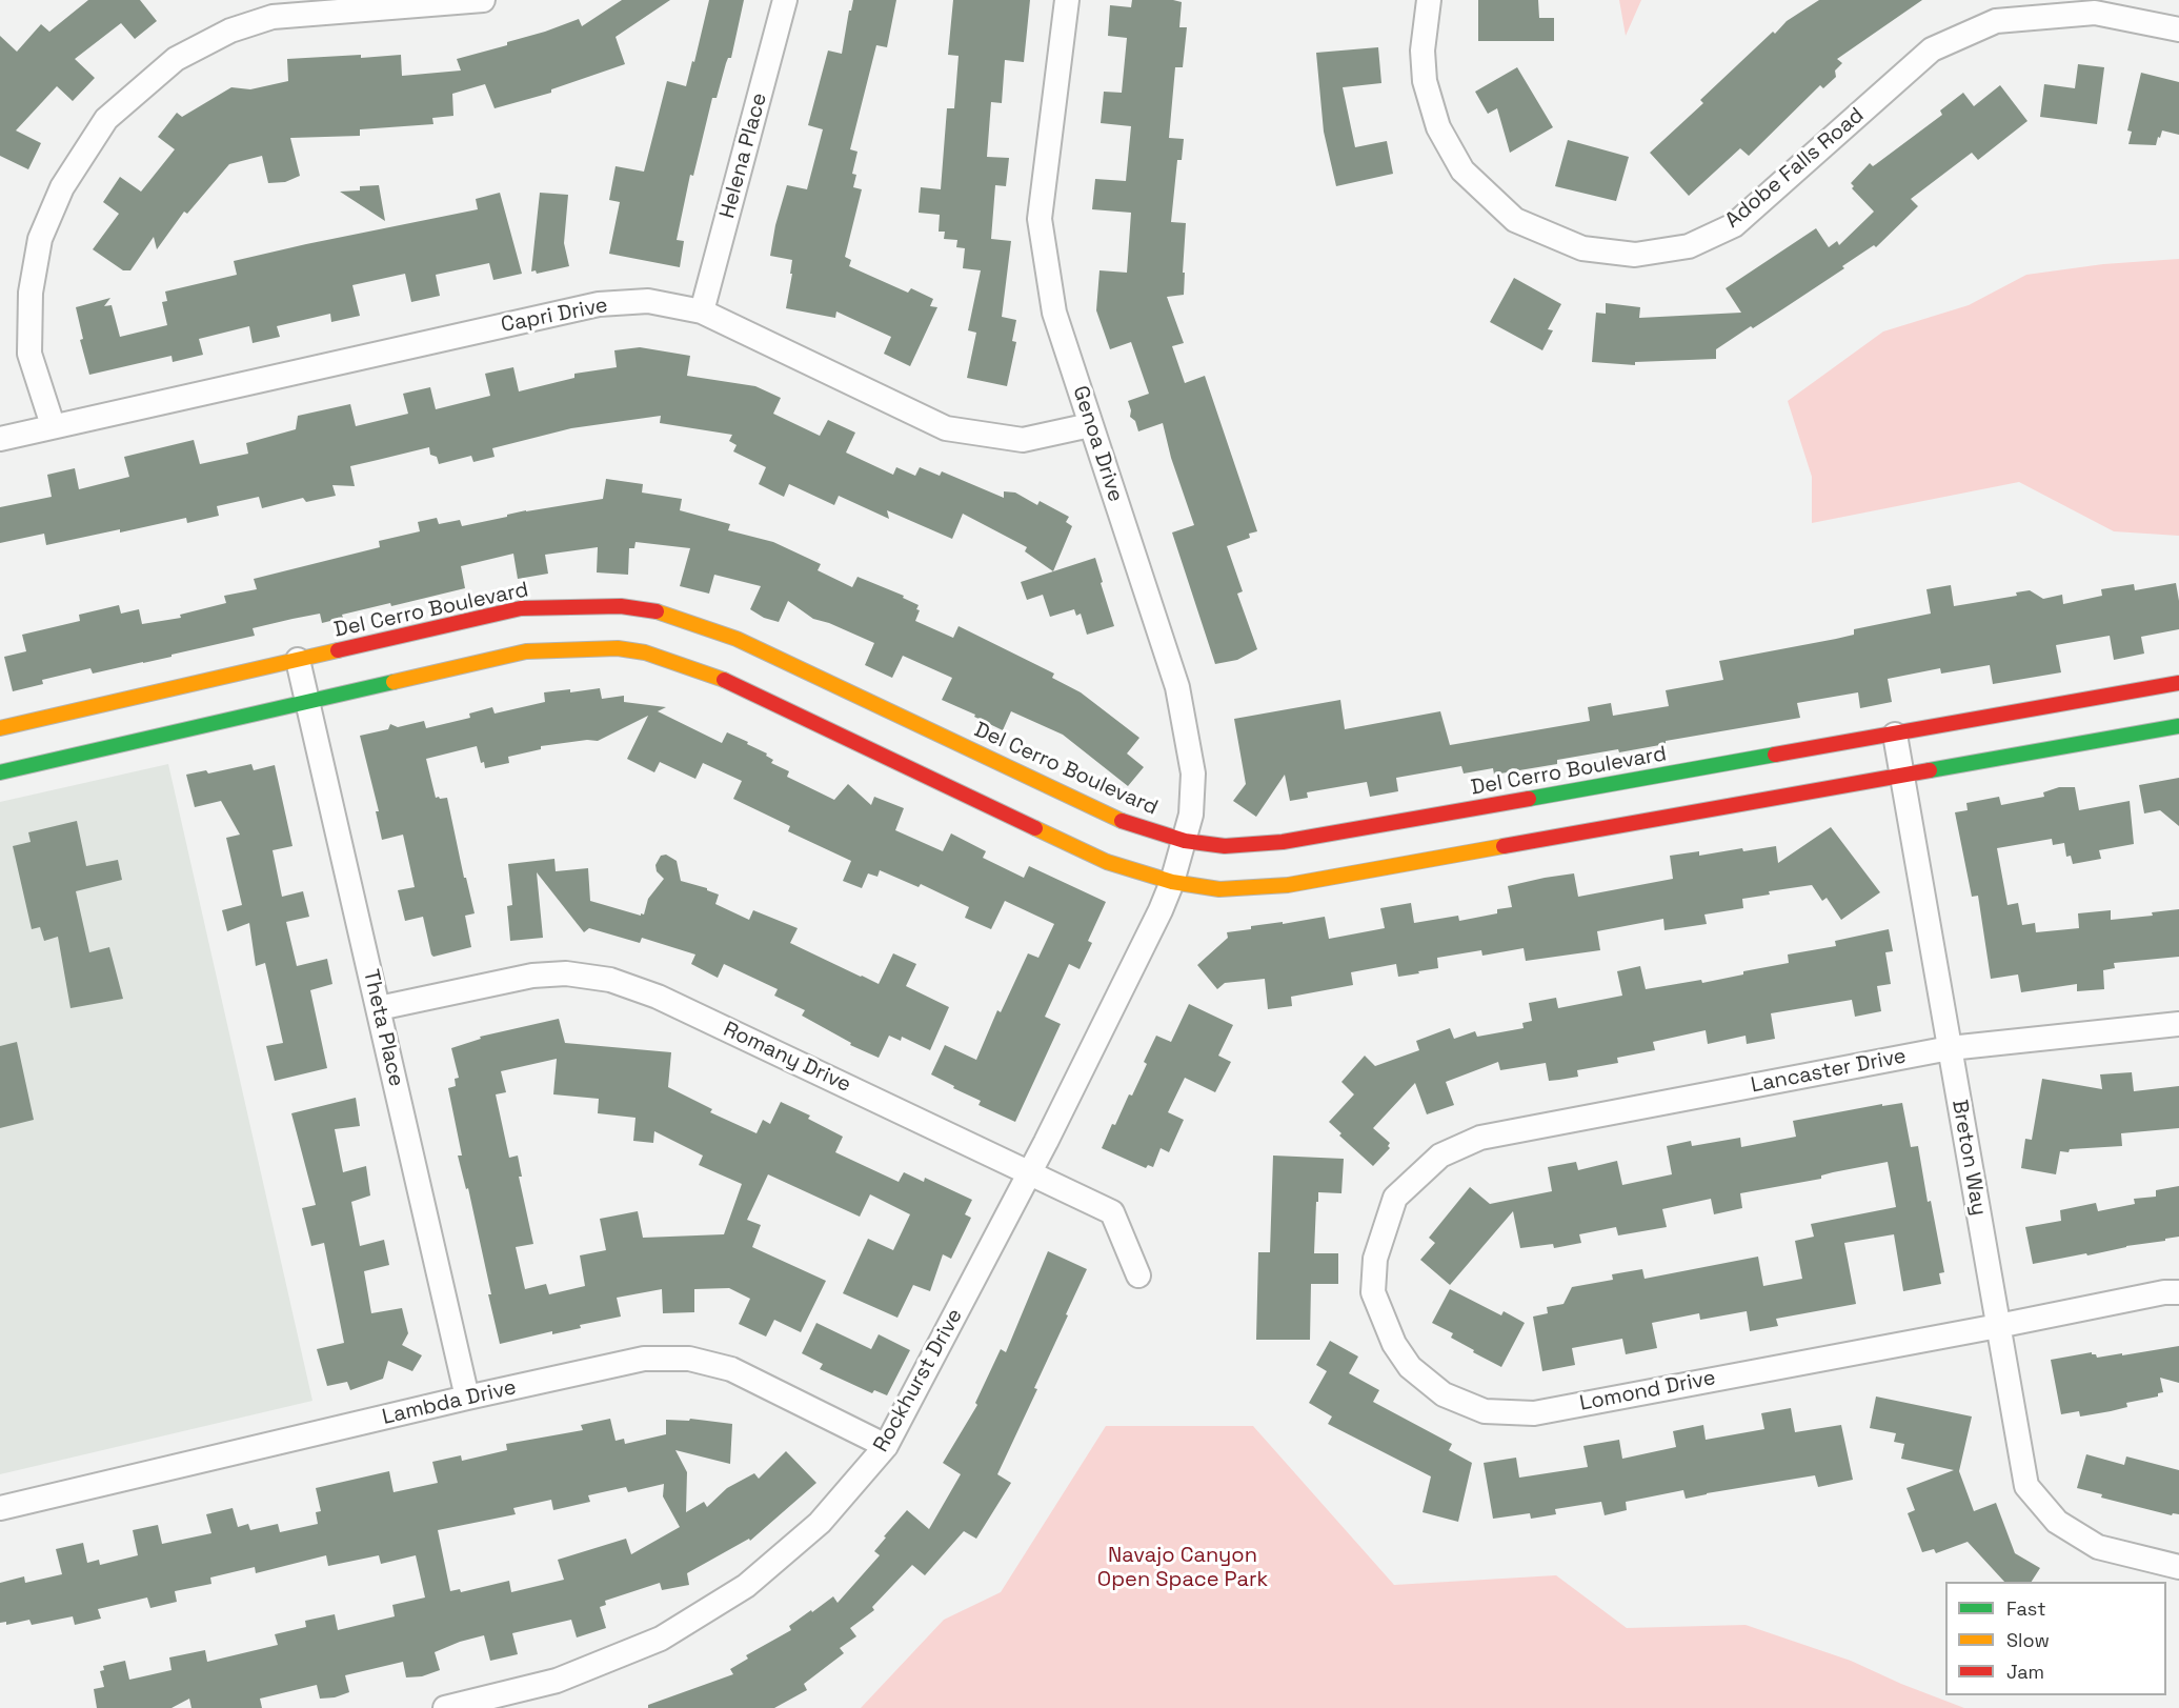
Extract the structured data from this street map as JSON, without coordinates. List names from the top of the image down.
{
  "streets": {
    "street": [
      "Helena Place",
      "Adobe Falls Road",
      "Capri Drive",
      "Genoa Drive",
      "Del Cerro Boulevard",
      "Theta Place",
      "Romany Drive",
      "Lancaster Drive",
      "Breton Way",
      "Rockhurst Drive",
      "Lomond Drive",
      "Lambda Drive"
    ]
  },
  "crossings": [
    ["Helena Place", "Capri Drive"],
    ["Capri Drive", "Genoa Drive"],
    ["Genoa Drive", "Del Cerro Boulevard"],
    ["Genoa Drive", "Rockhurst Drive"],
    ["Del Cerro Boulevard", "Theta Place"],
    ["Del Cerro Boulevard", "Breton Way"],
    ["Theta Place", "Romany Drive"],
    ["Theta Place", "Lambda Drive"],
    ["Romany Drive", "Rockhurst Drive"],
    ["Lancaster Drive", "Breton Way"],
    ["Lancaster Drive", "Lomond Drive"],
    ["Breton Way", "Lomond Drive"],
    ["Rockhurst Drive", "Lambda Drive"]
  ],
  "parks": ["Navajo Canyon Open Space Park"],
  "legend": ["Fast", "Slow", "Jam"]
}
